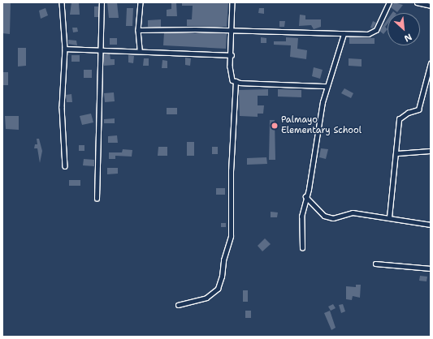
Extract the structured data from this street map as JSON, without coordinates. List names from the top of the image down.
{
  "places": ["Palmayo Elementary School"],
  "north": "bottom right"
}
